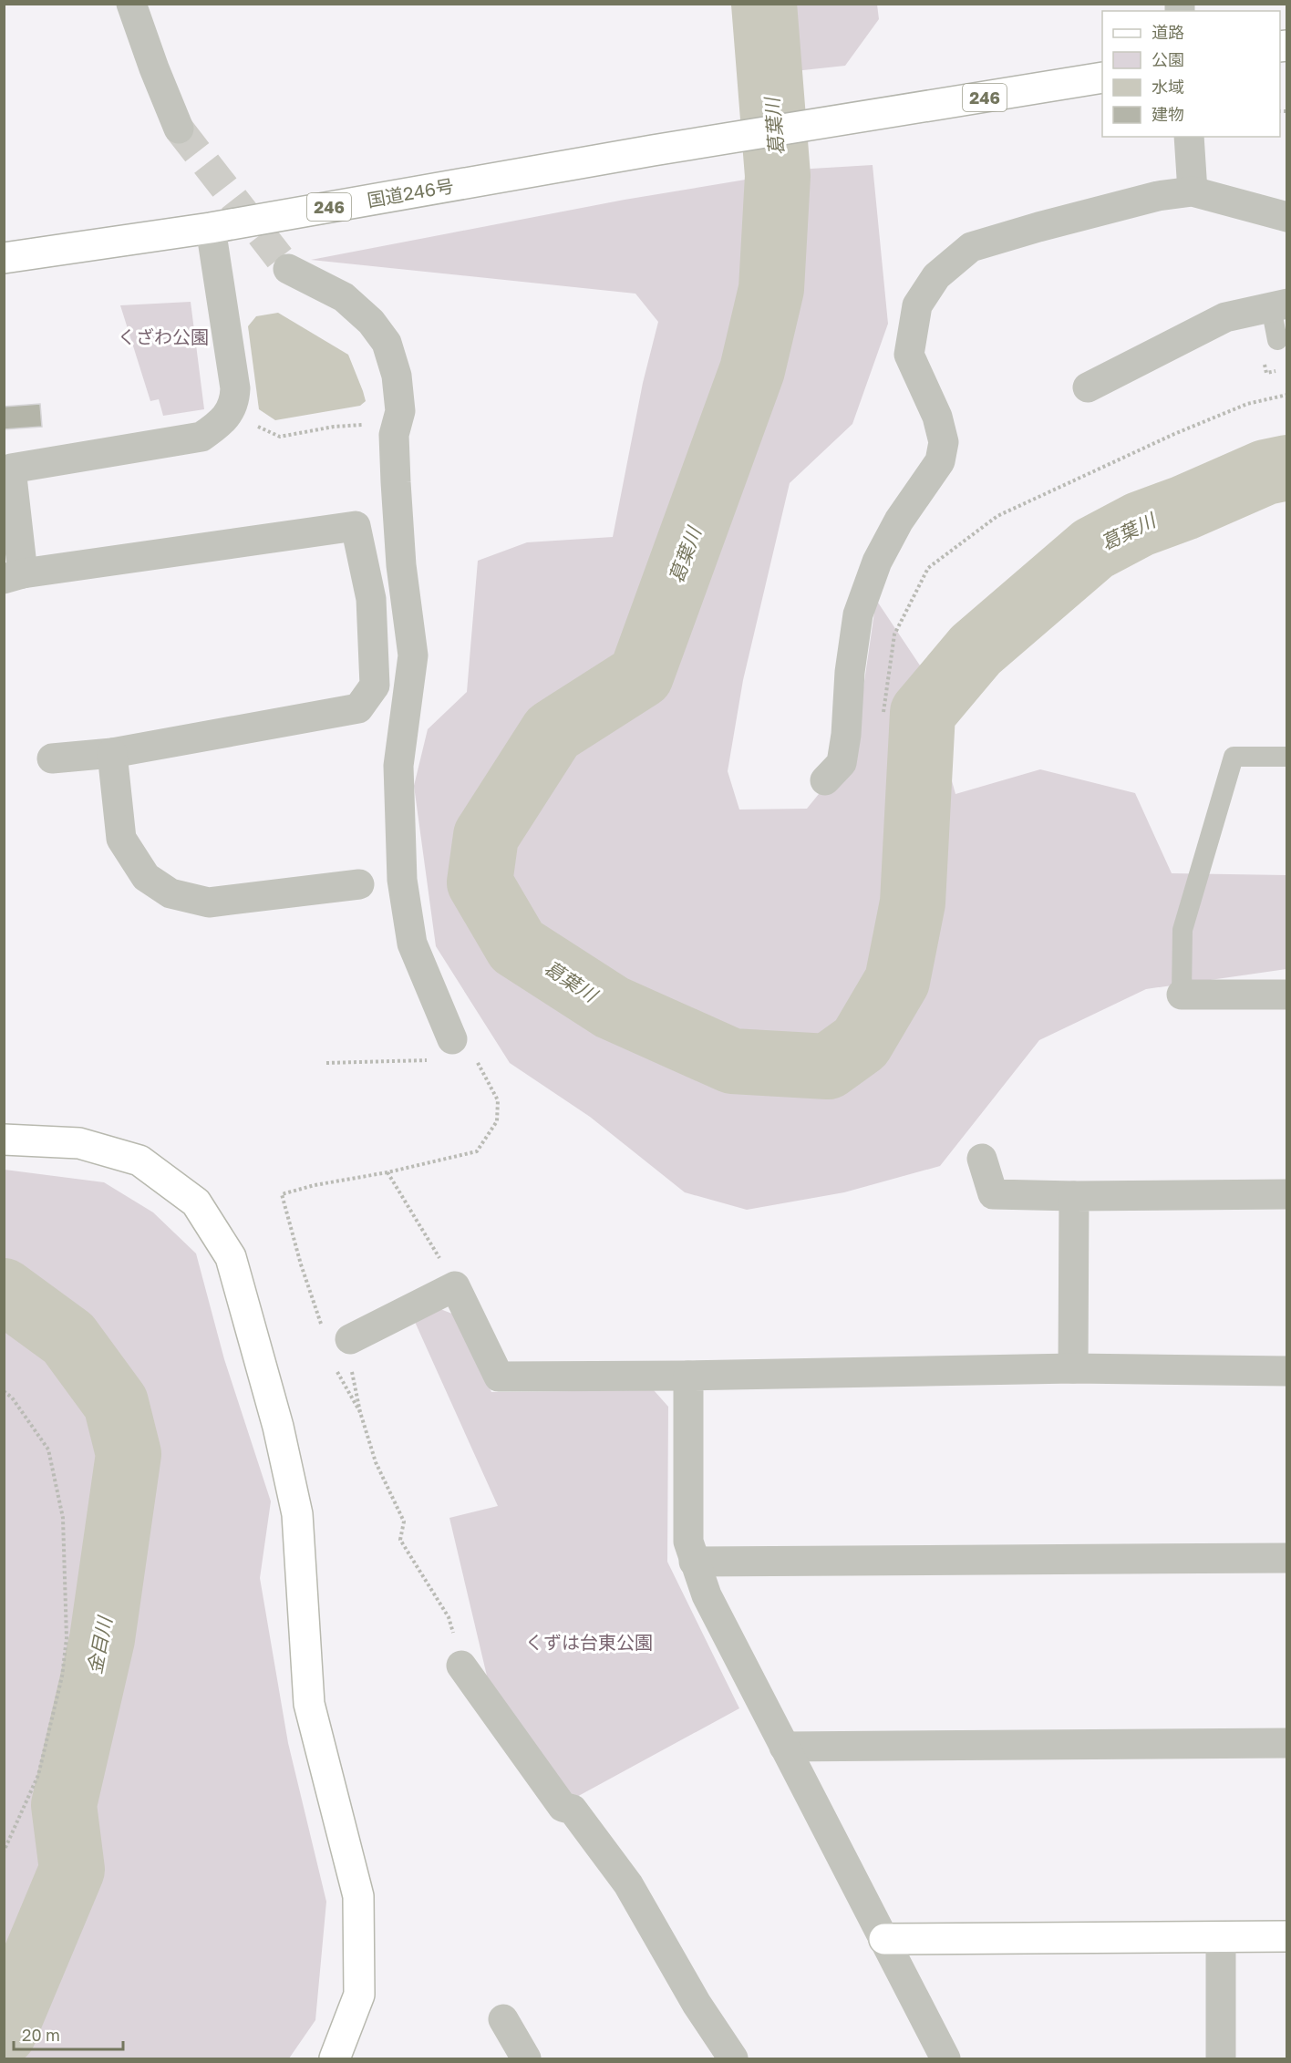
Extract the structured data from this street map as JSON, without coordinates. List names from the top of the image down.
{
  "streets": {
    "main road": ["246", "国道246号"]
  },
  "water": ["葛葉川", "金目川"],
  "parks": ["くざわ公園", "くずは台東公園"],
  "legend": [
    "道路",
    "公園",
    "水域",
    "建物"
  ],
  "scale_bar": "20 m"
}
